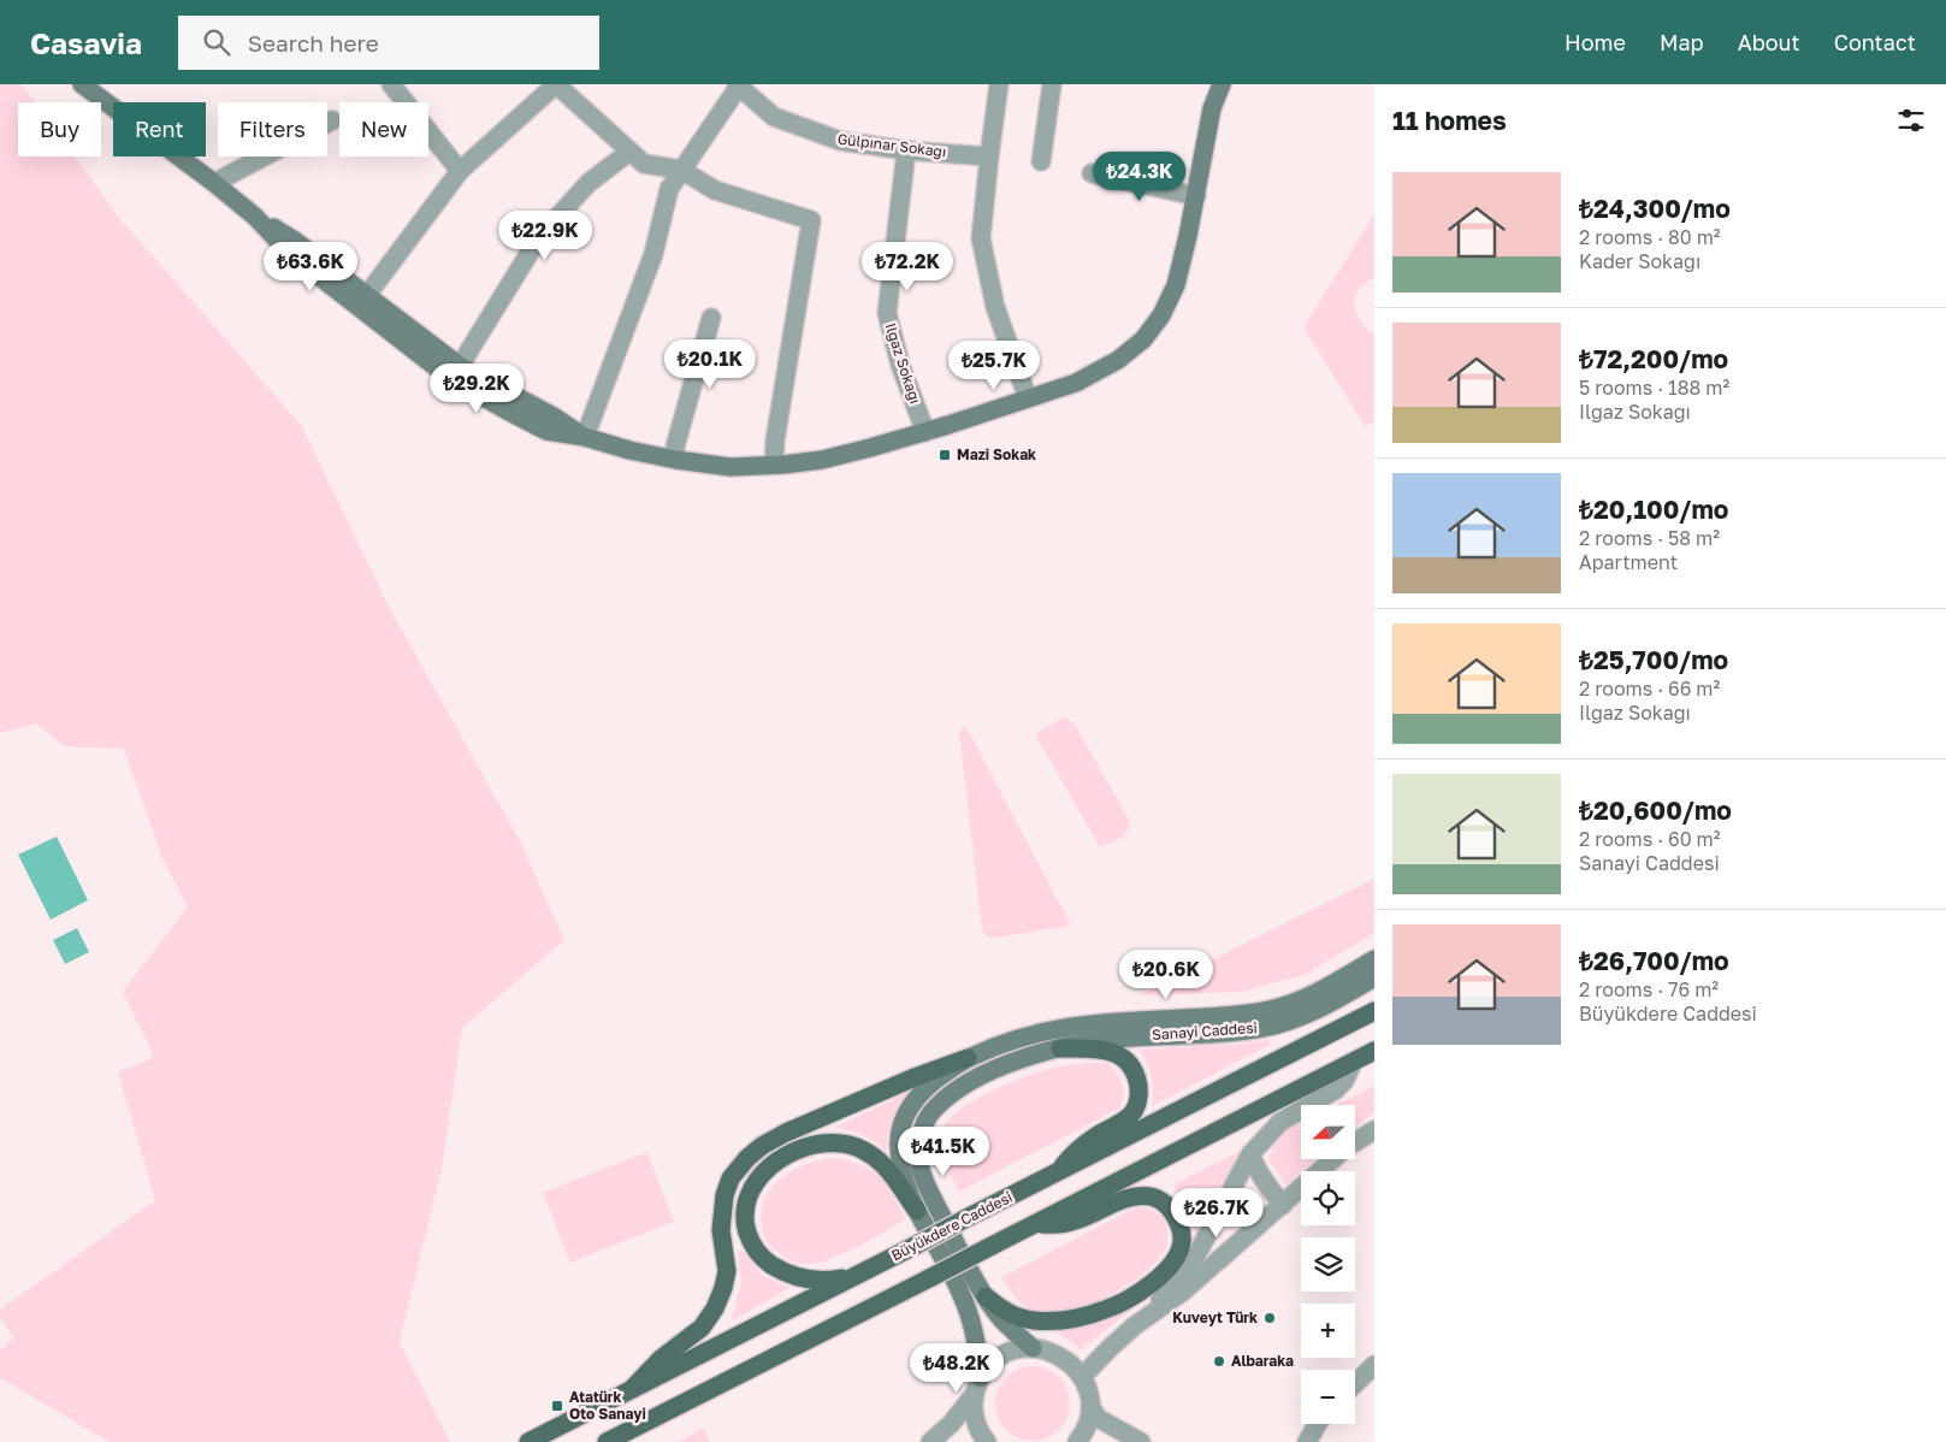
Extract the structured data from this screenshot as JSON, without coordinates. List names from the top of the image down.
{
  "streets": {
    "main road": ["Sanayi Caddesi", "Büyükdere Caddesi"],
    "street": ["Gülpınar Sokağı", "Ilgaz Sokağı"]
  },
  "crossings": [
    ["Gülpınar Sokağı", "Ilgaz Sokağı"]
  ],
  "places": {
    "transit": ["Mazi Sokak", "Atatürk Oto Sanayi"],
    "other": ["Kuveyt Türk", "Albaraka"]
  },
  "north": "left",
  "page": {
    "header": "Casavia",
    "search": "Search here",
    "nav": [
      "Home",
      "Map",
      "About",
      "Contact"
    ],
    "heading": "11 homes",
    "chip": [
      "Buy",
      "Rent",
      "Filters",
      "New"
    ],
    "price": [
      "₺24.3K",
      "₺22.9K",
      "₺63.6K",
      "₺72.2K",
      "₺20.1K",
      "₺25.7K",
      "₺29.2K",
      "₺20.6K",
      "₺41.5K",
      "₺26.7K",
      "₺48.2K"
    ],
    "list": [
      {
        "name": "₺24,300/mo",
        "note": "2 rooms · 80 m² · Kader Sokağı"
      },
      {
        "name": "₺72,200/mo",
        "note": "5 rooms · 188 m² · Ilgaz Sokağı"
      },
      {
        "name": "₺20,100/mo",
        "note": "2 rooms · 58 m² · Apartment"
      },
      {
        "name": "₺25,700/mo",
        "note": "2 rooms · 66 m² · Ilgaz Sokağı"
      },
      {
        "name": "₺20,600/mo",
        "note": "2 rooms · 60 m² · Sanayi Caddesi"
      },
      {
        "name": "₺26,700/mo",
        "note": "2 rooms · 76 m² · Büyükdere Caddesi"
      }
    ],
    "map_buttons": ["+", "−"]
  }
}
